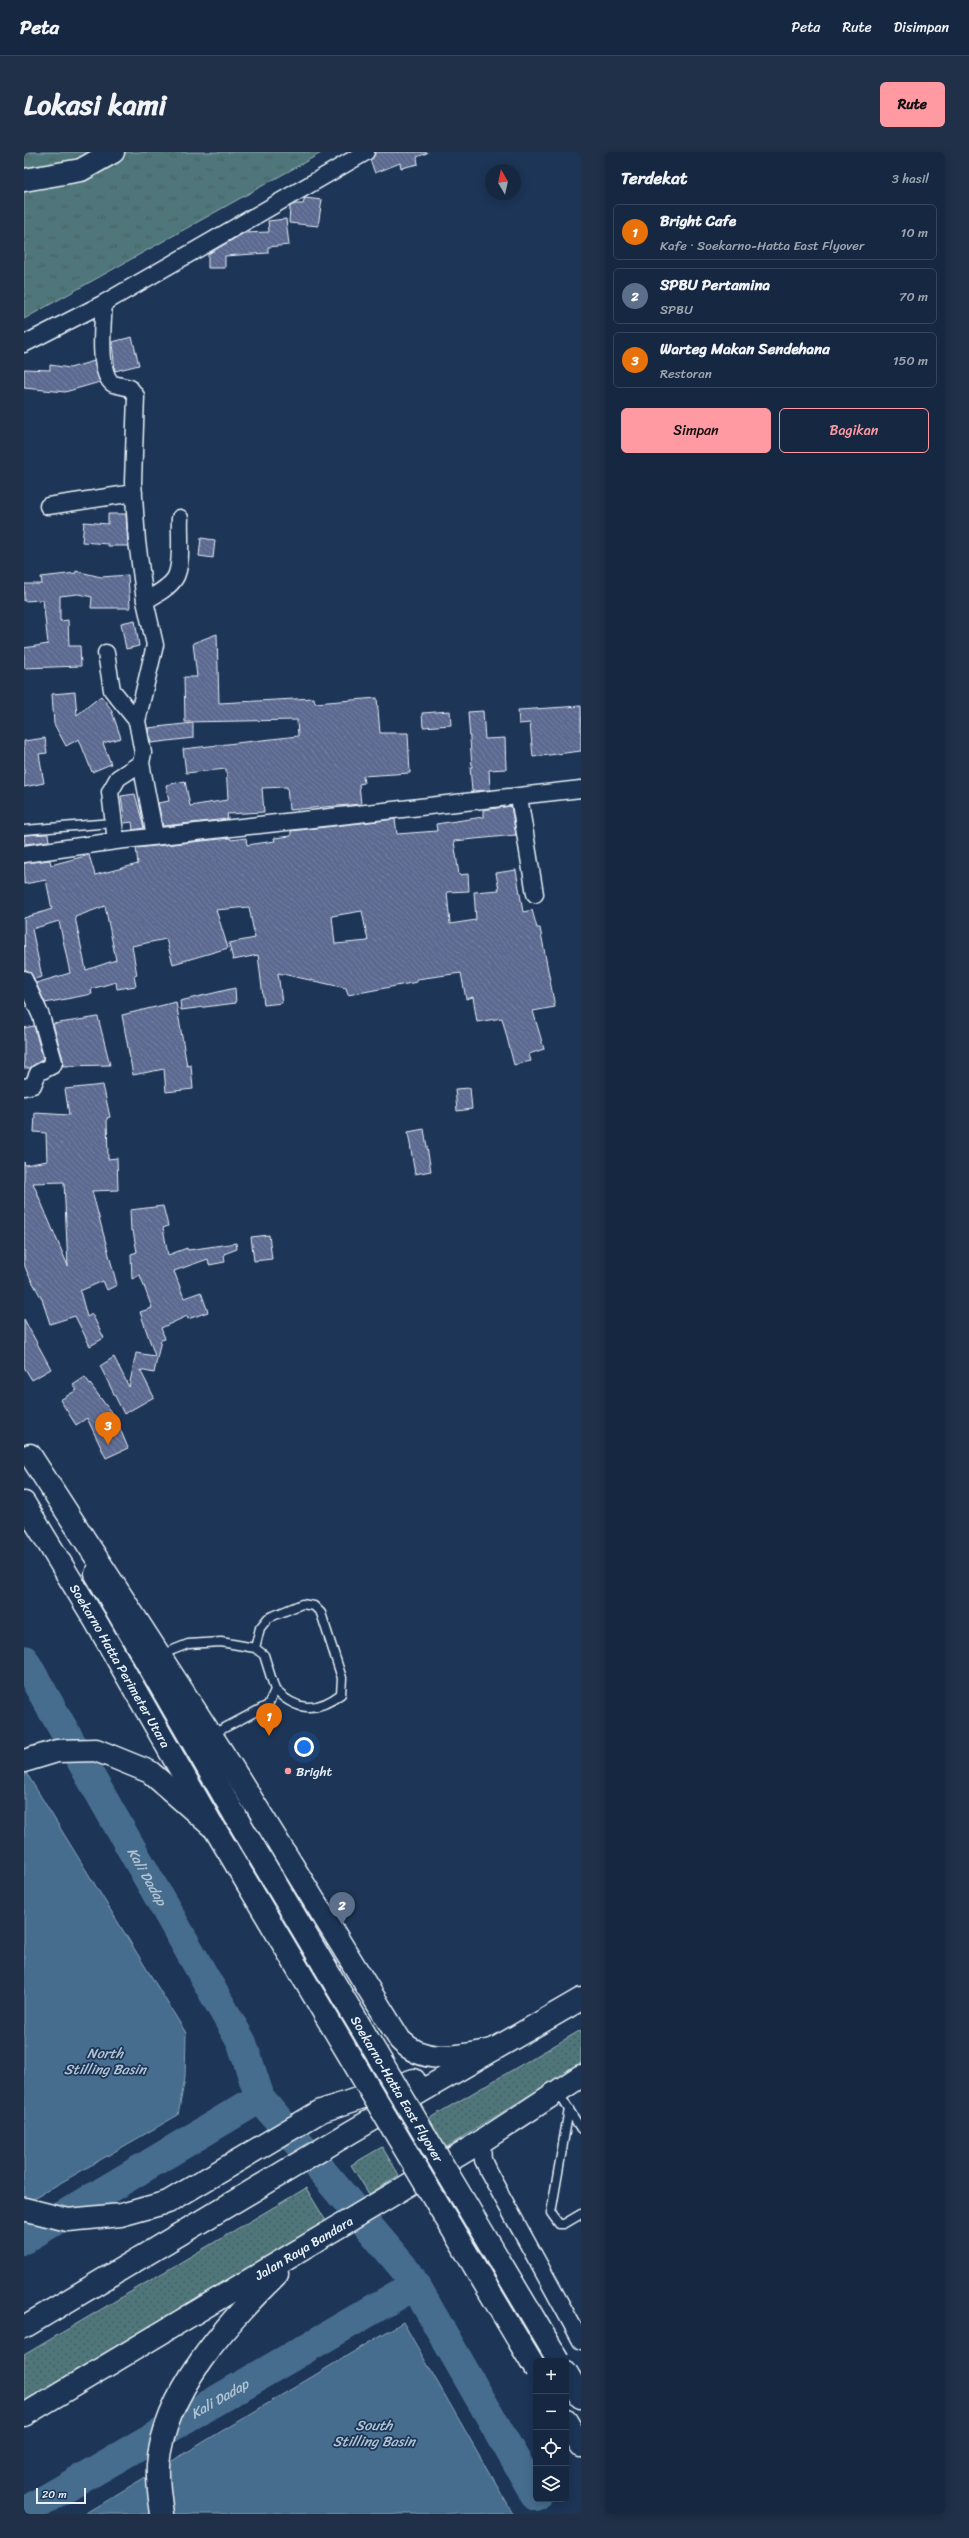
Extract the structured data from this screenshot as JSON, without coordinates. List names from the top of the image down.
{
  "streets": {
    "main road": ["Soekarno Hatta Perimeter Utara", "Soekarno-Hatta East Flyover", "Jalan Raya Bandara"]
  },
  "crossings": [
    ["Soekarno Hatta Perimeter Utara", "Soekarno-Hatta East Flyover"]
  ],
  "water": ["Kali Dadap", "North Stilling Basin", "South Stilling Basin"],
  "places": ["Bright"],
  "scale_bar": "20 m",
  "north": "top",
  "page": {
    "header": "Peta",
    "nav": ["Peta", "Rute", "Disimpan"],
    "title": "Lokasi kami",
    "buttons": [
      "Rute",
      ["Simpan", "Bagikan"]
    ],
    "heading": ["Terdekat", "3 hasil"],
    "list": [
      {
        "mark": "1",
        "name": "Bright Cafe",
        "note": "Kafe · Soekarno-Hatta East Flyover",
        "value": "10 m"
      },
      {
        "mark": "2",
        "name": "SPBU Pertamina",
        "note": "SPBU",
        "value": "70 m"
      },
      {
        "mark": "3",
        "name": "Warteg Makan Sendehana",
        "note": "Restoran",
        "value": "150 m"
      }
    ],
    "pins": ["3", "1", "2"],
    "map_buttons": ["+", "−"],
    "scale": "20 m"
  }
}
